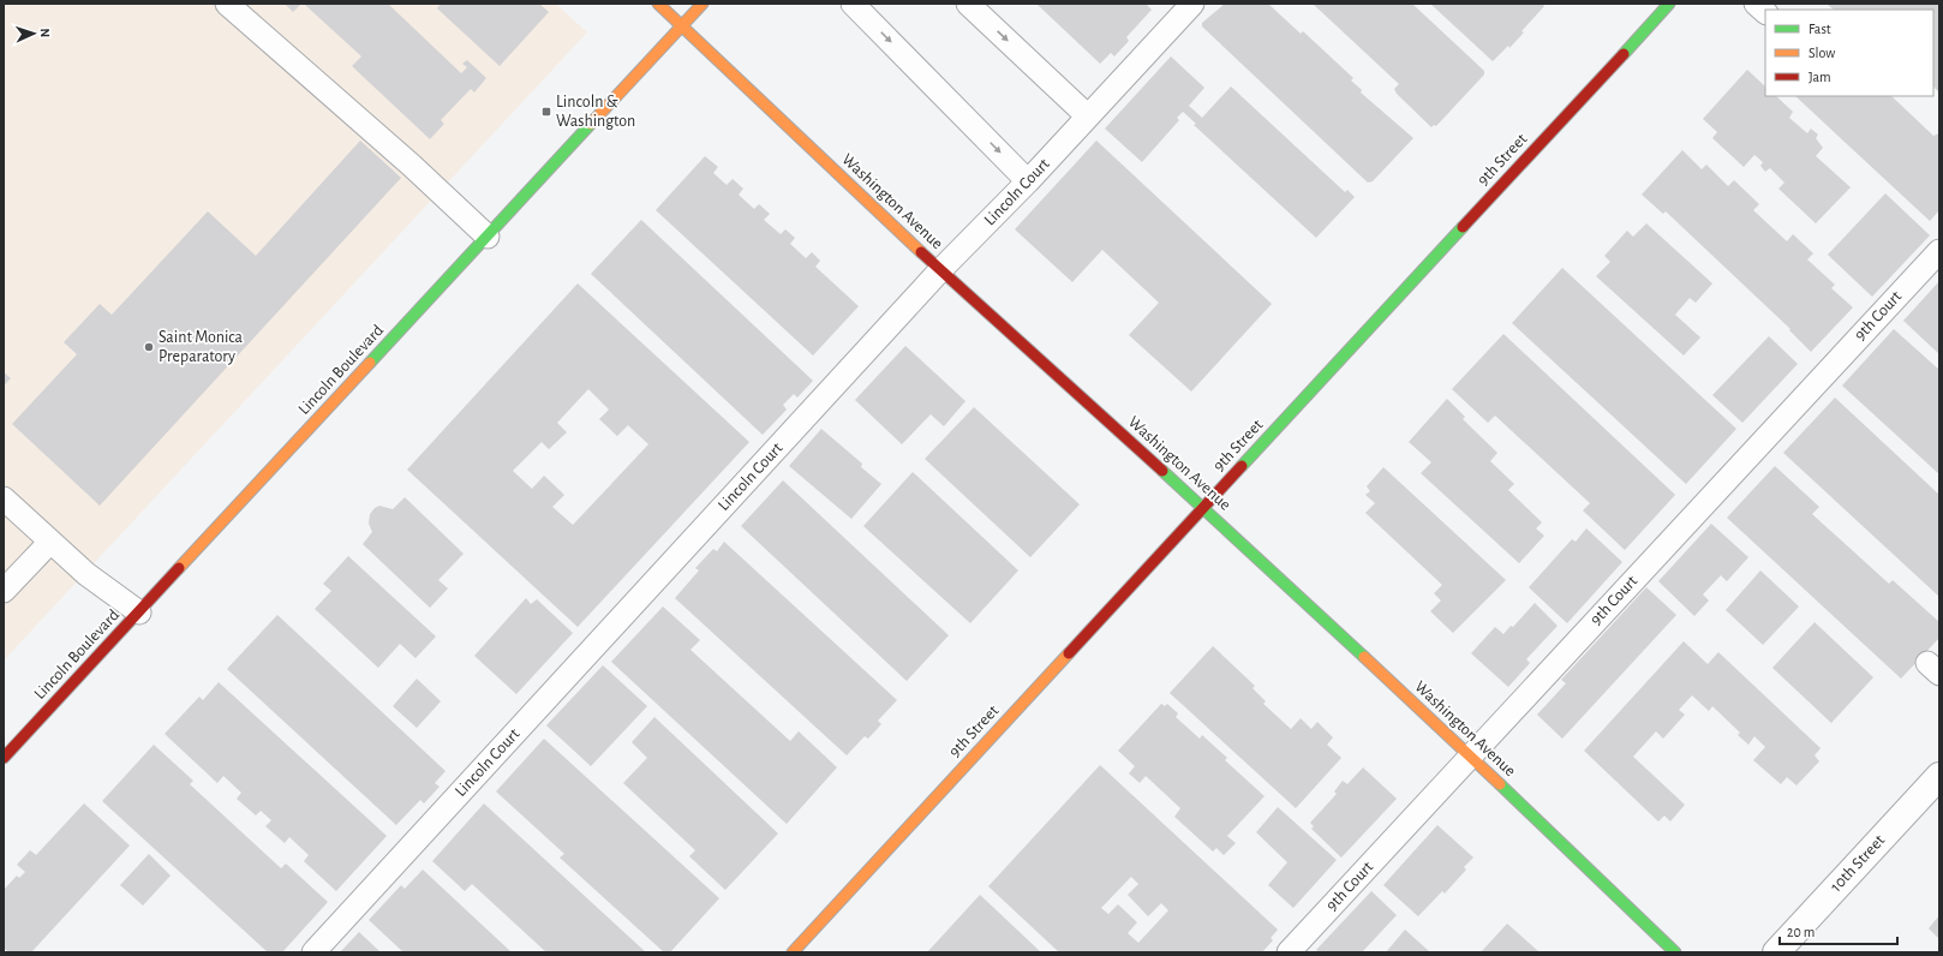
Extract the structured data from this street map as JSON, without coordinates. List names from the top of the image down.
{
  "streets": {
    "street": [
      "9th Street",
      "Washington Avenue",
      "Lincoln Boulevard",
      "10th Street"
    ],
    "lane": ["Lincoln Court", "9th Court"]
  },
  "crossings": [
    ["9th Street", "Washington Avenue"],
    ["Lincoln Court", "Washington Avenue"],
    ["Washington Avenue", "9th Court"],
    ["Washington Avenue", "Lincoln Boulevard"]
  ],
  "places": {
    "transit": ["Lincoln & Washington"],
    "other": ["Saint Monica Preparatory"]
  },
  "legend": ["Fast", "Slow", "Jam"],
  "scale_bar": "20 m",
  "north": "right"
}
